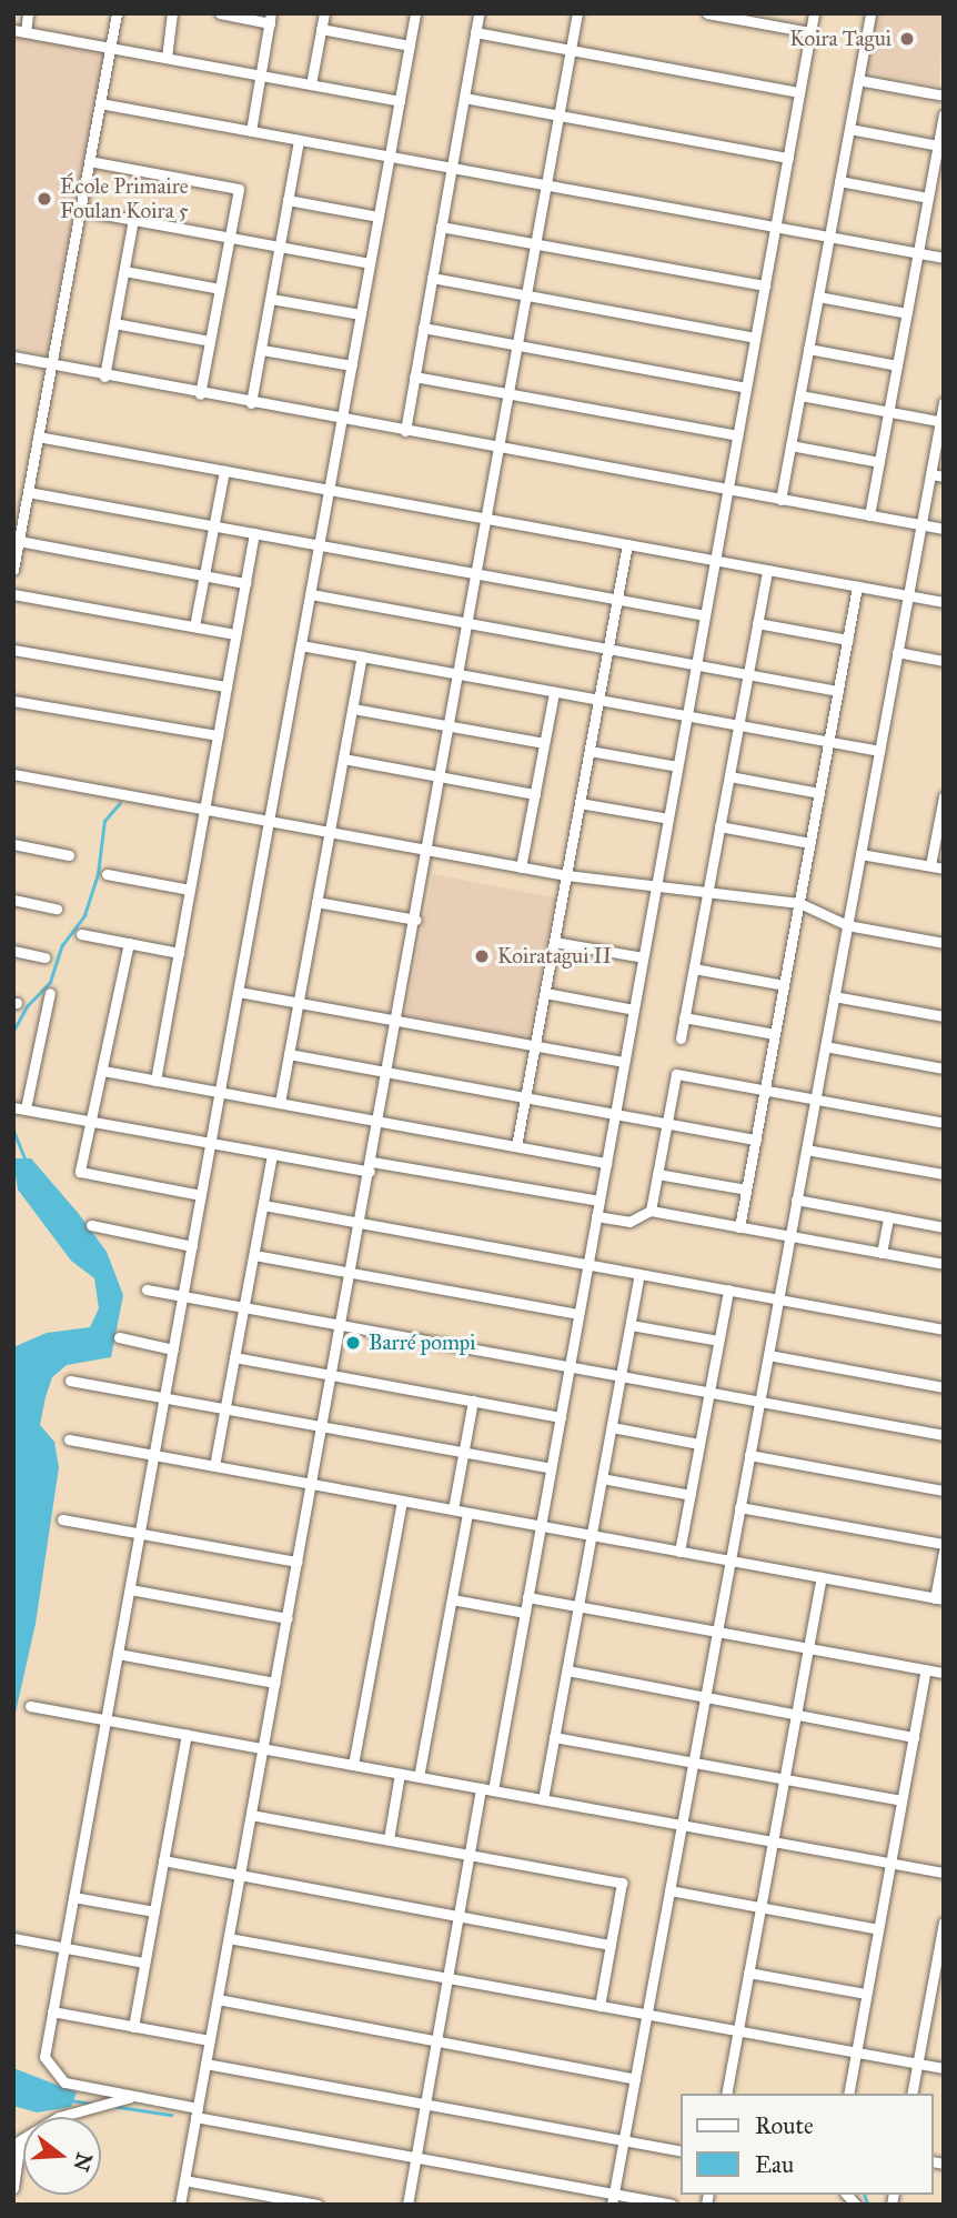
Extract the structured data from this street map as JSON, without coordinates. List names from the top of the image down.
{
  "places": [
    "Koira Tagui",
    "École Primaire Foulan Koira 5",
    "Koiratagui II",
    "Barré pompi"
  ],
  "legend": ["Route", "Eau"],
  "north": "right"
}
